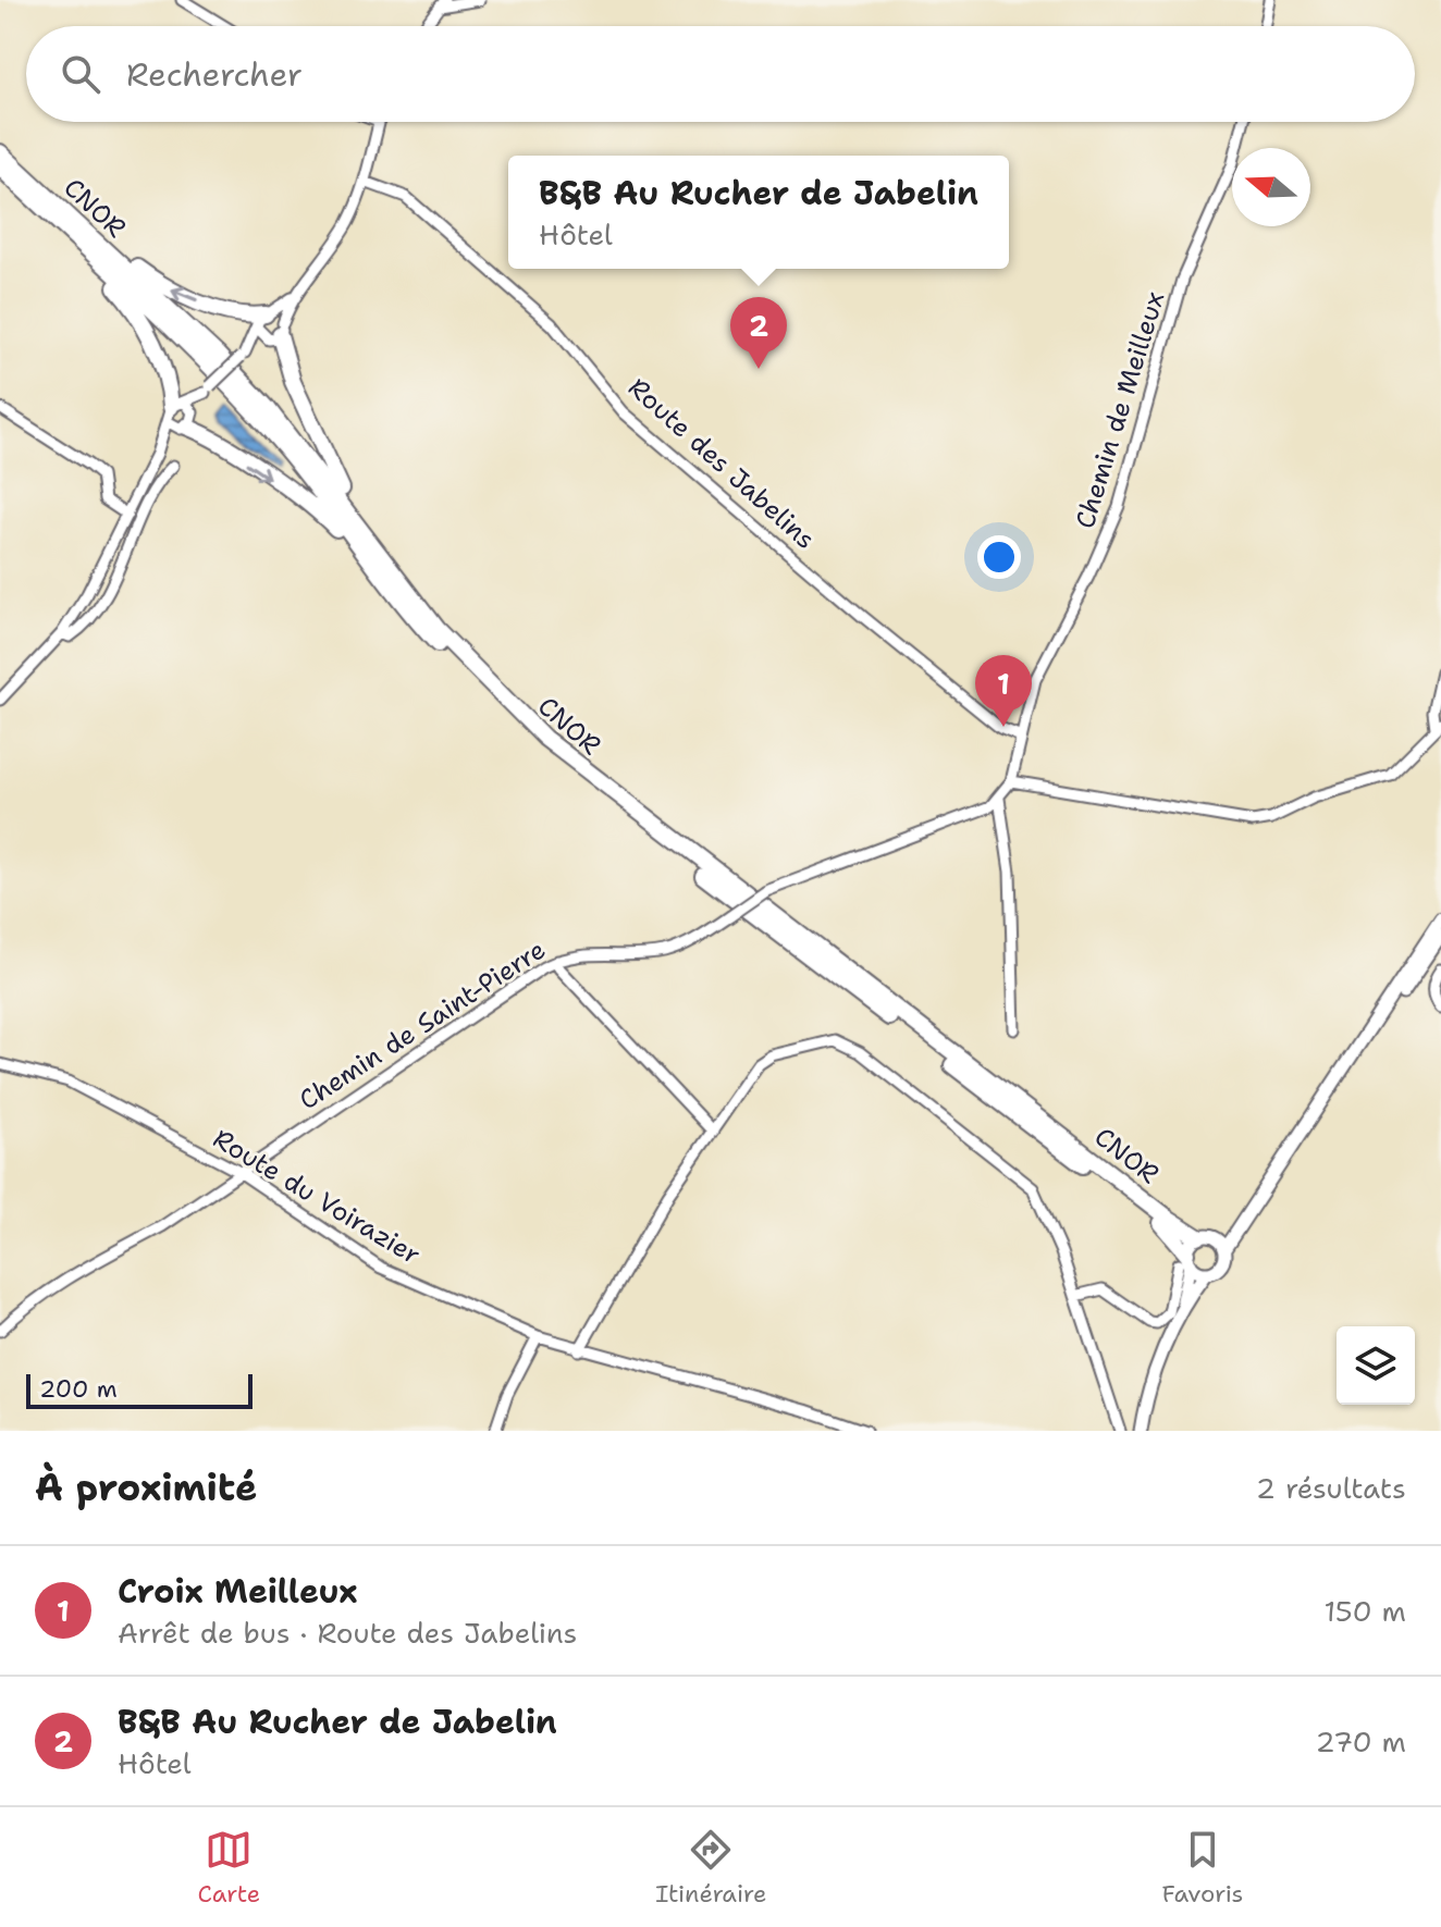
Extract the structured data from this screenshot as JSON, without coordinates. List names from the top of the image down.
{
  "streets": {
    "highway": ["CNOR"],
    "street": [
      "Chemin de Meilleux",
      "Route des Jabelins",
      "Chemin de Saint-Pierre",
      "Route du Voirazier"
    ]
  },
  "crossings": [
    ["Chemin de Meilleux", "Route des Jabelins"],
    ["Chemin de Meilleux", "Chemin de Saint-Pierre"],
    ["Chemin de Saint-Pierre", "Route du Voirazier"]
  ],
  "scale_bar": "200 m",
  "north": "left",
  "page": {
    "search": "Rechercher",
    "popup": ["B&B Au Rucher de Jabelin", "Hôtel"],
    "pins": ["2", "1"],
    "scale": "200 m",
    "heading": ["À proximité", "2 résultats"],
    "list": [
      {
        "mark": "1",
        "name": "Croix Meilleux",
        "note": "Arrêt de bus · Route des Jabelins",
        "value": "150 m"
      },
      {
        "mark": "2",
        "name": "B&B Au Rucher de Jabelin",
        "note": "Hôtel",
        "value": "270 m"
      }
    ],
    "nav": ["Carte", "Itinéraire", "Favoris"]
  }
}
